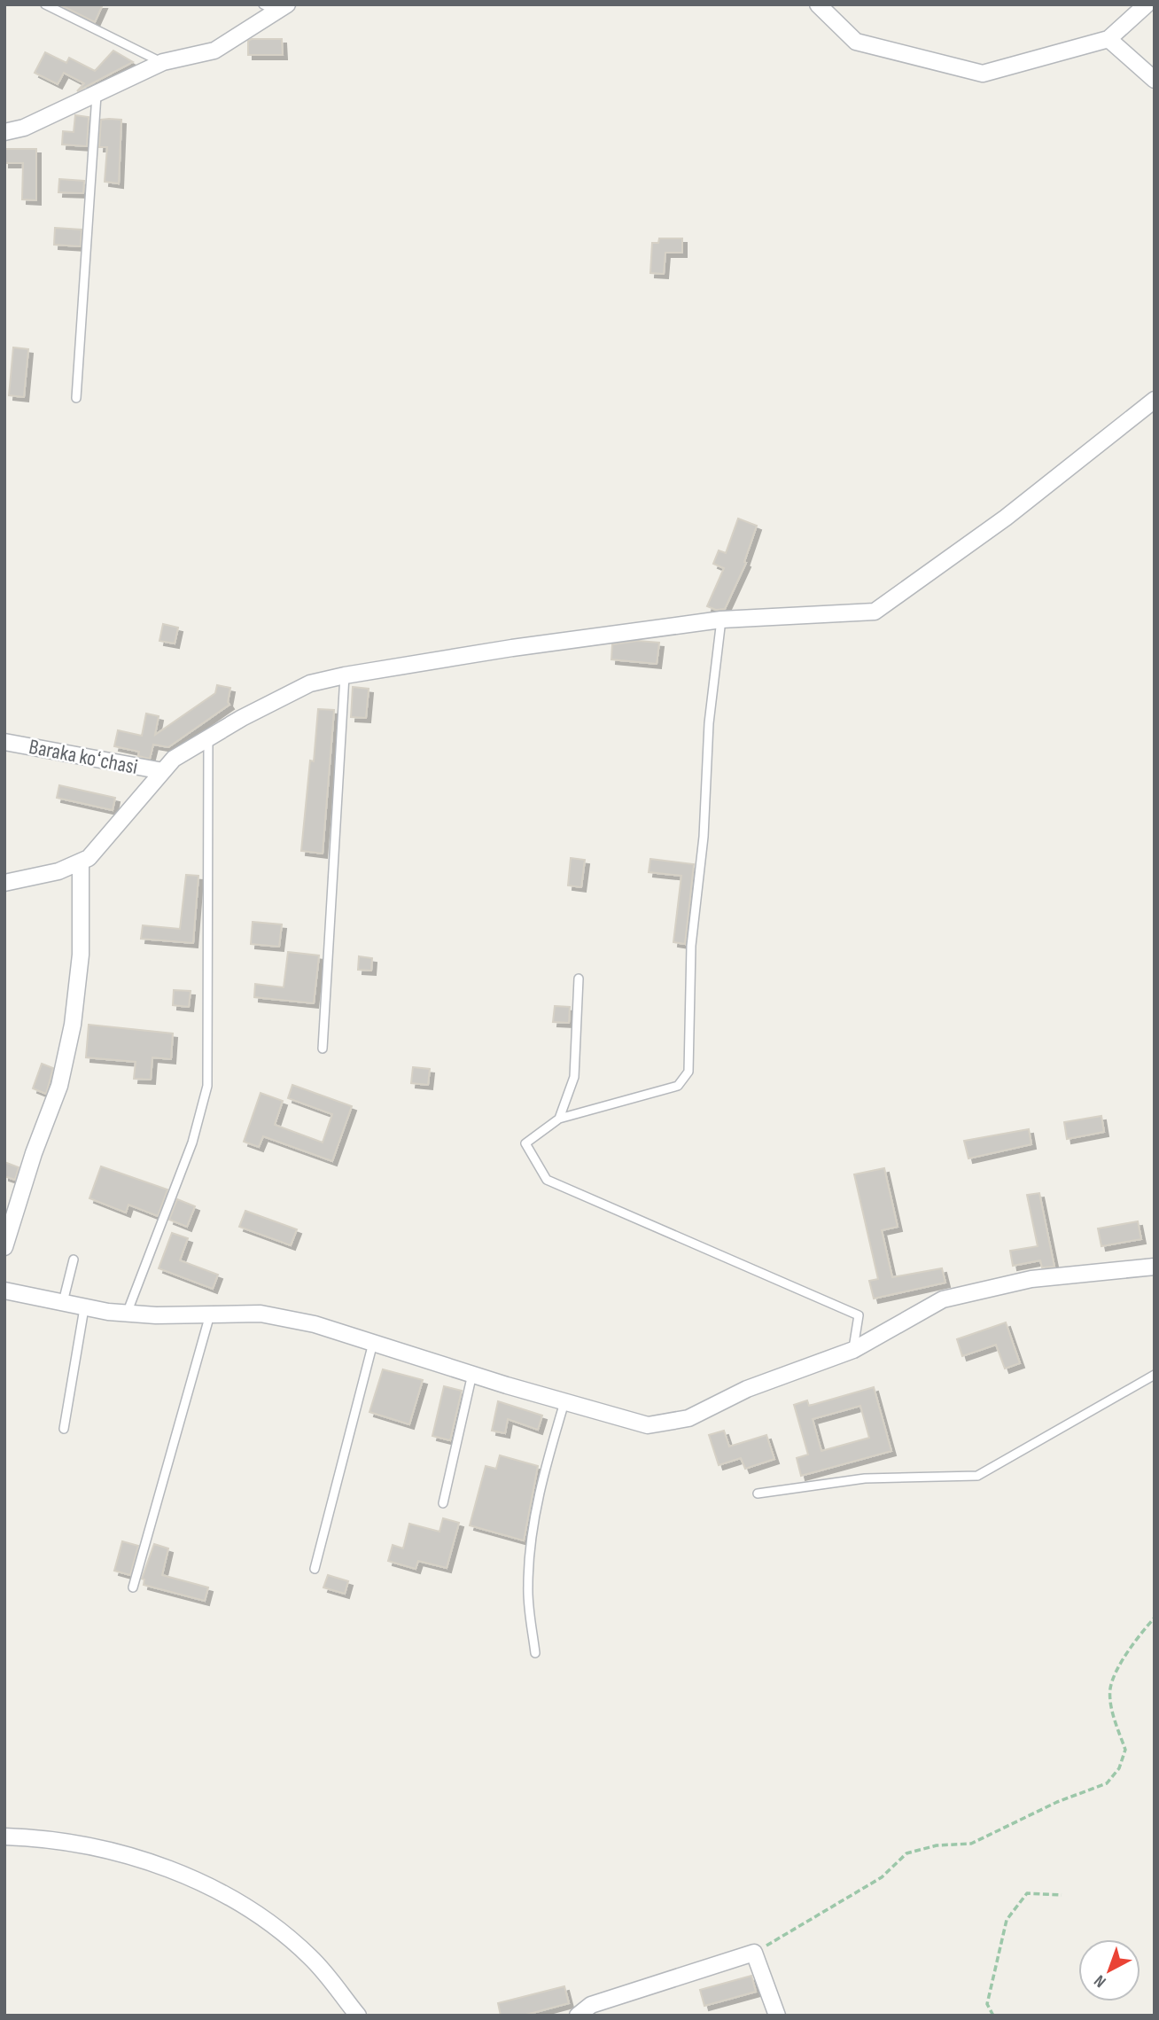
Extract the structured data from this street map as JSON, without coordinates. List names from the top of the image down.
{
  "streets": {
    "street": ["Baraka koʻchasi"]
  },
  "north": "bottom left"
}
